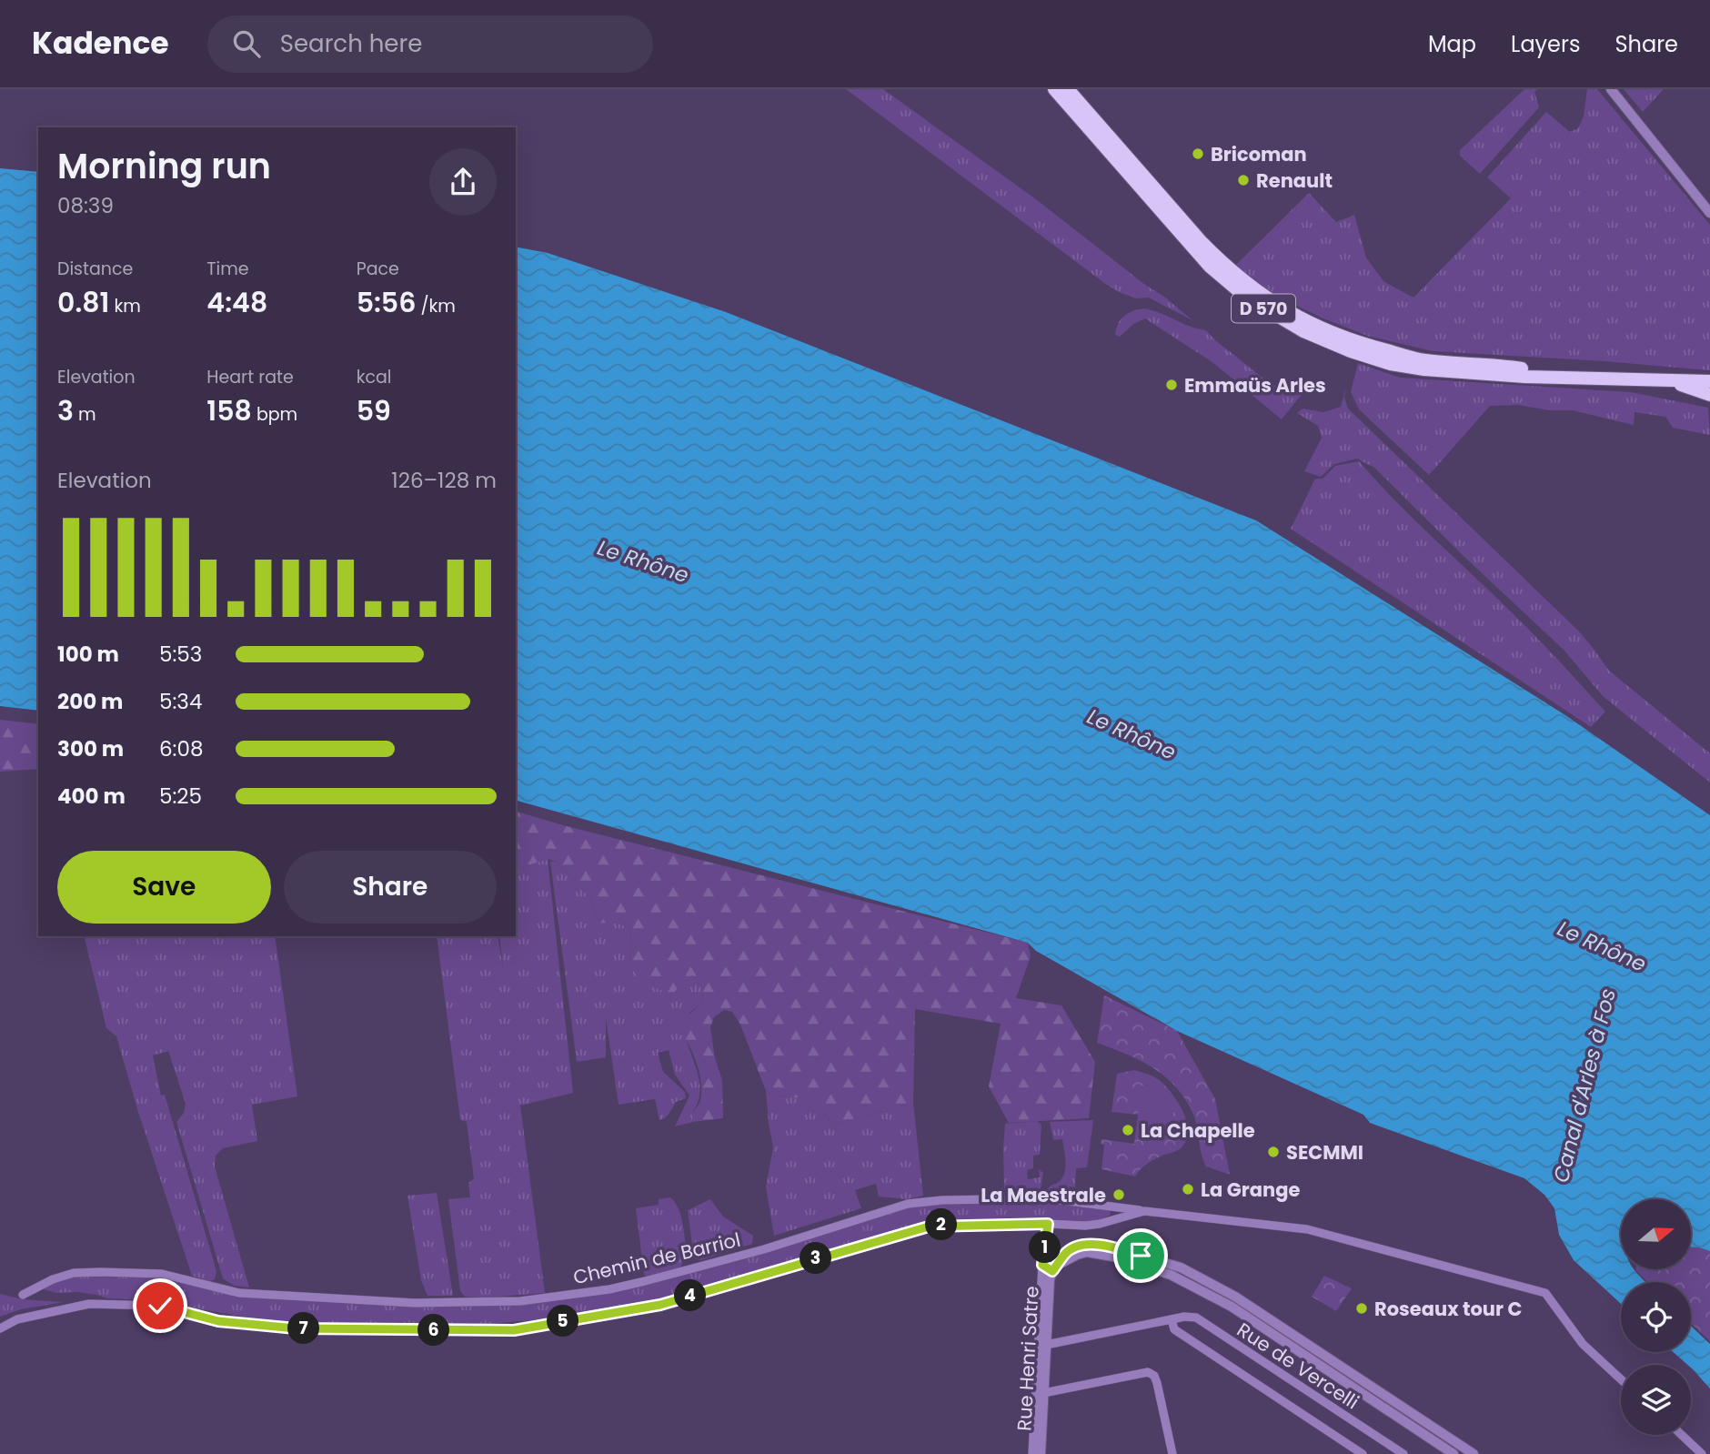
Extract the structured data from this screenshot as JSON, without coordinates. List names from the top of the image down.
{
  "streets": {
    "main road": ["D 570"],
    "street": ["Chemin de Barriol", "Rue Henri Satre", "Rue de Vercelli"]
  },
  "crossings": [
    ["Rue Henri Satre", "Rue de Vercelli"]
  ],
  "water": ["Le Rhône", "Canal d'Arles à Fos"],
  "places": [
    "Bricoman",
    "Renault",
    "Emmaüs Arles",
    "La Chapelle",
    "SECMMI",
    "La Grange",
    "La Maestrale",
    "Roseaux tour C"
  ],
  "north": "right",
  "page": {
    "header": "Kadence",
    "search": "Search here",
    "nav": ["Map", "Layers", "Share"],
    "heading": ["Morning run", "08:39"],
    "stats": [
      ["Distance", "0.81 km"],
      ["Time", "4:48"],
      ["Pace", "5:56 /km"],
      ["Elevation", "3 m"],
      ["Heart rate", "158 bpm"],
      ["kcal", "59"]
    ],
    "chart": ["Elevation", "126–128 m"],
    "list": [
      {
        "name": "100 m",
        "note": "5:53"
      },
      {
        "name": "200 m",
        "note": "5:34"
      },
      {
        "name": "300 m",
        "note": "6:08"
      },
      {
        "name": "400 m",
        "note": "5:25"
      }
    ],
    "buttons": ["Save", "Share"],
    "pins": [
      "2",
      "1",
      "3",
      "4",
      "5",
      "7",
      "6"
    ]
  }
}
